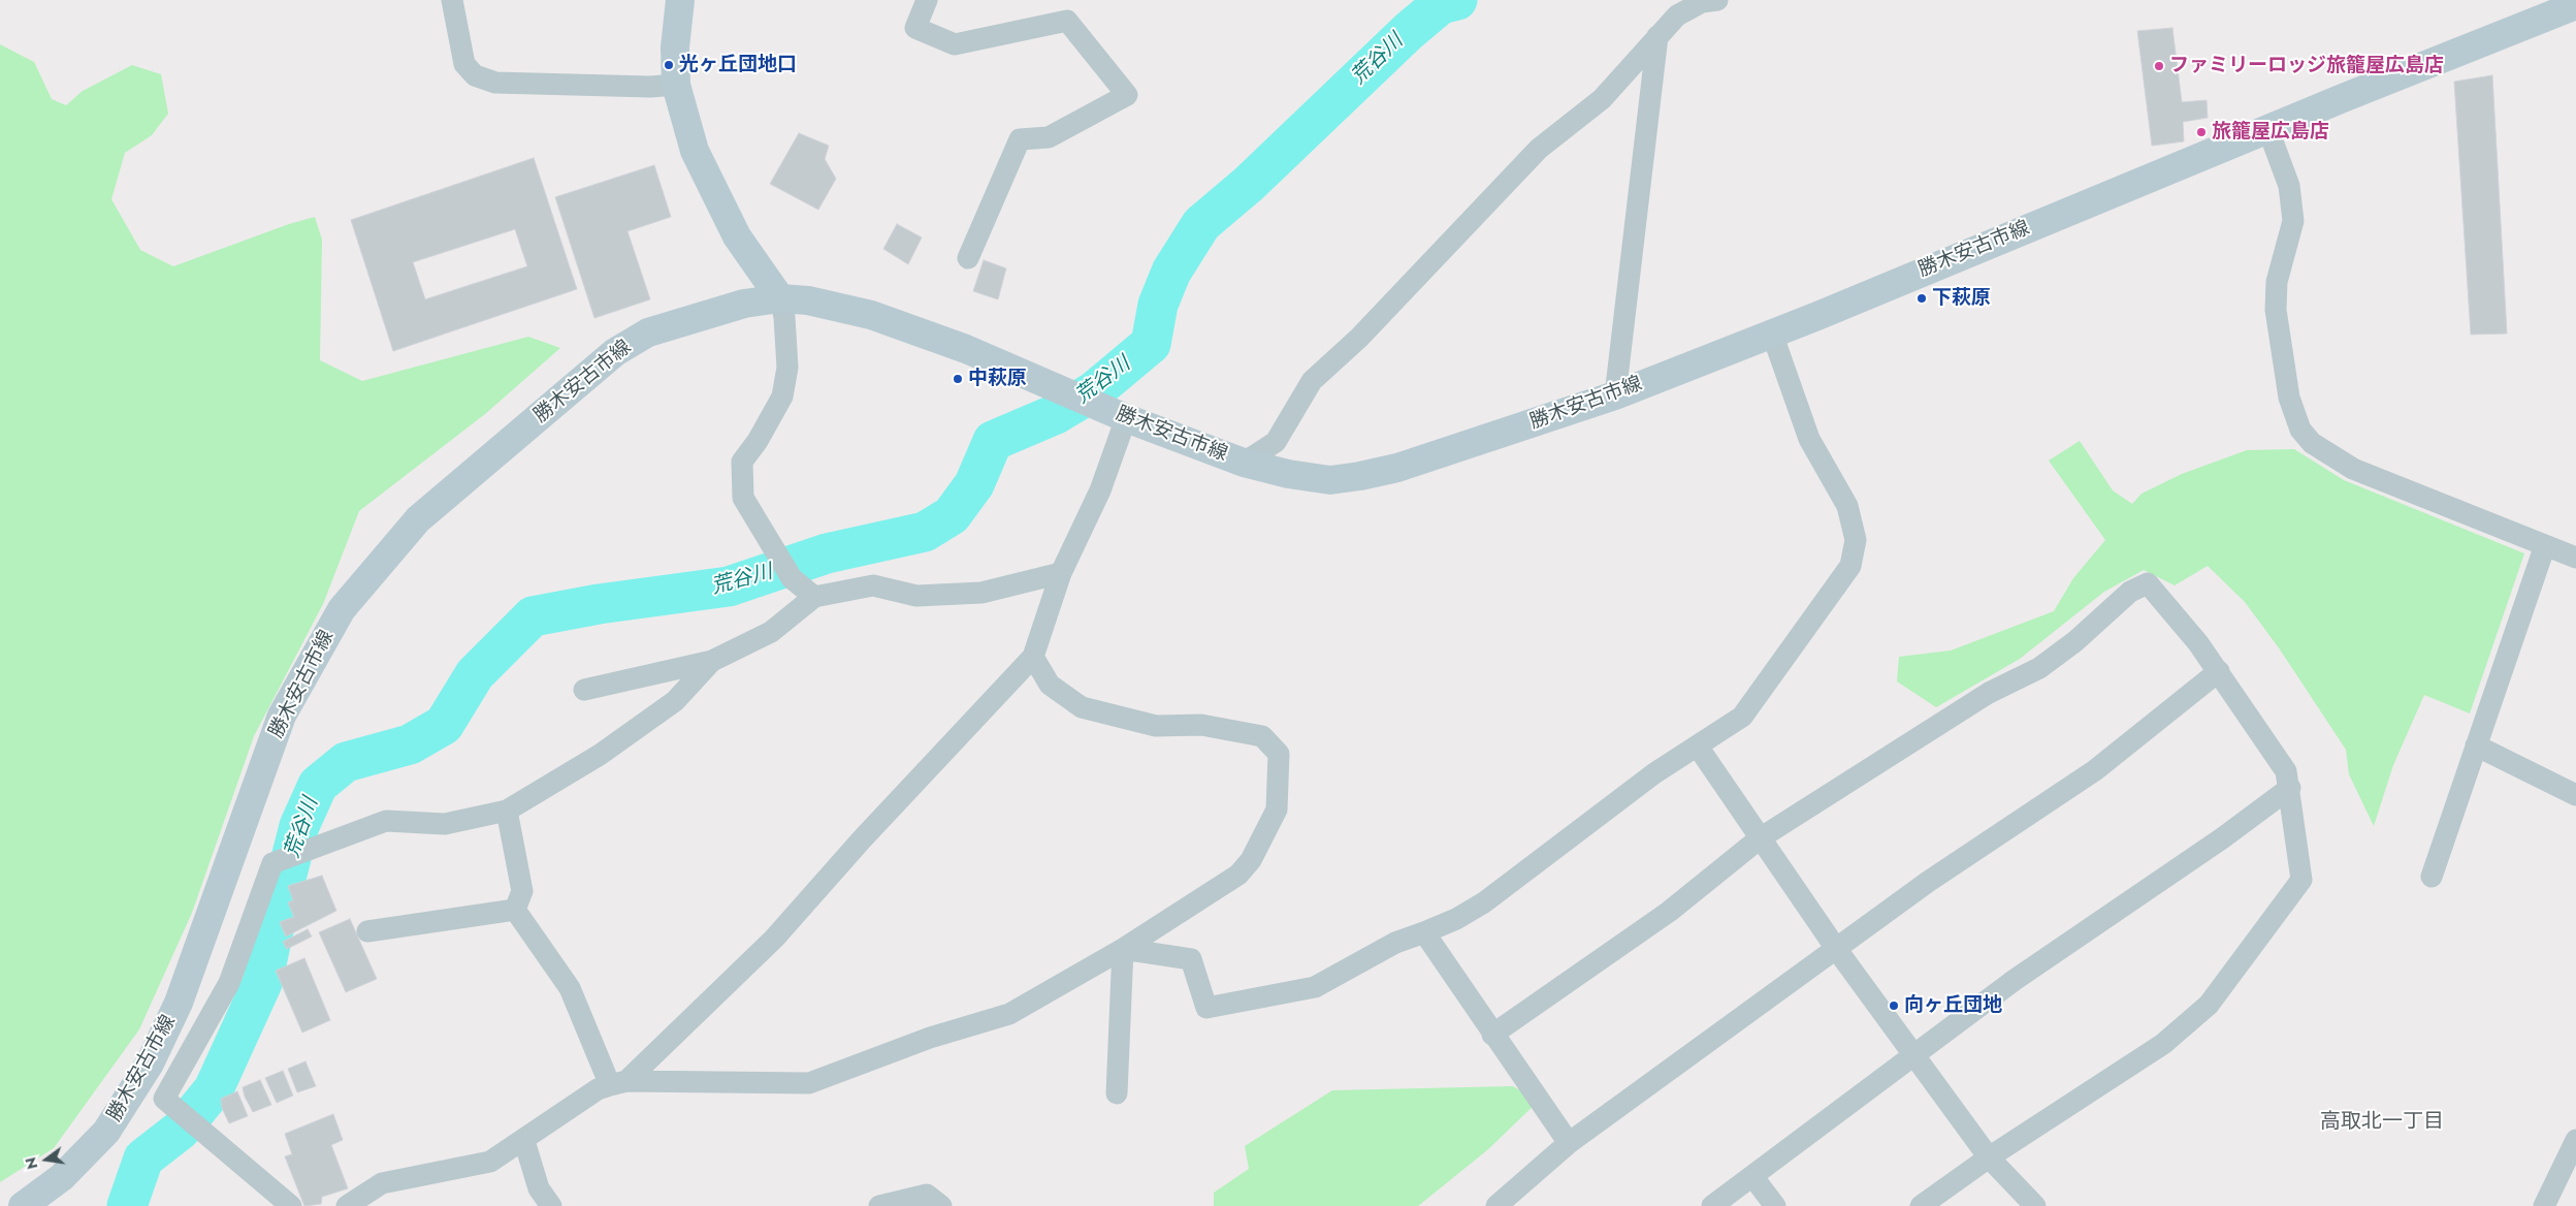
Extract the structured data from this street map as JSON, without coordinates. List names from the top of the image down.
{
  "streets": {
    "main road": ["勝木安古市線"]
  },
  "districts": ["高取北一丁目"],
  "water": ["荒谷川"],
  "places": [
    "光ヶ丘団地口",
    "ファミリーロッジ旅籠屋広島店",
    "旅籠屋広島店",
    "下萩原",
    "中萩原",
    "向ヶ丘団地"
  ],
  "north": "left"
}
